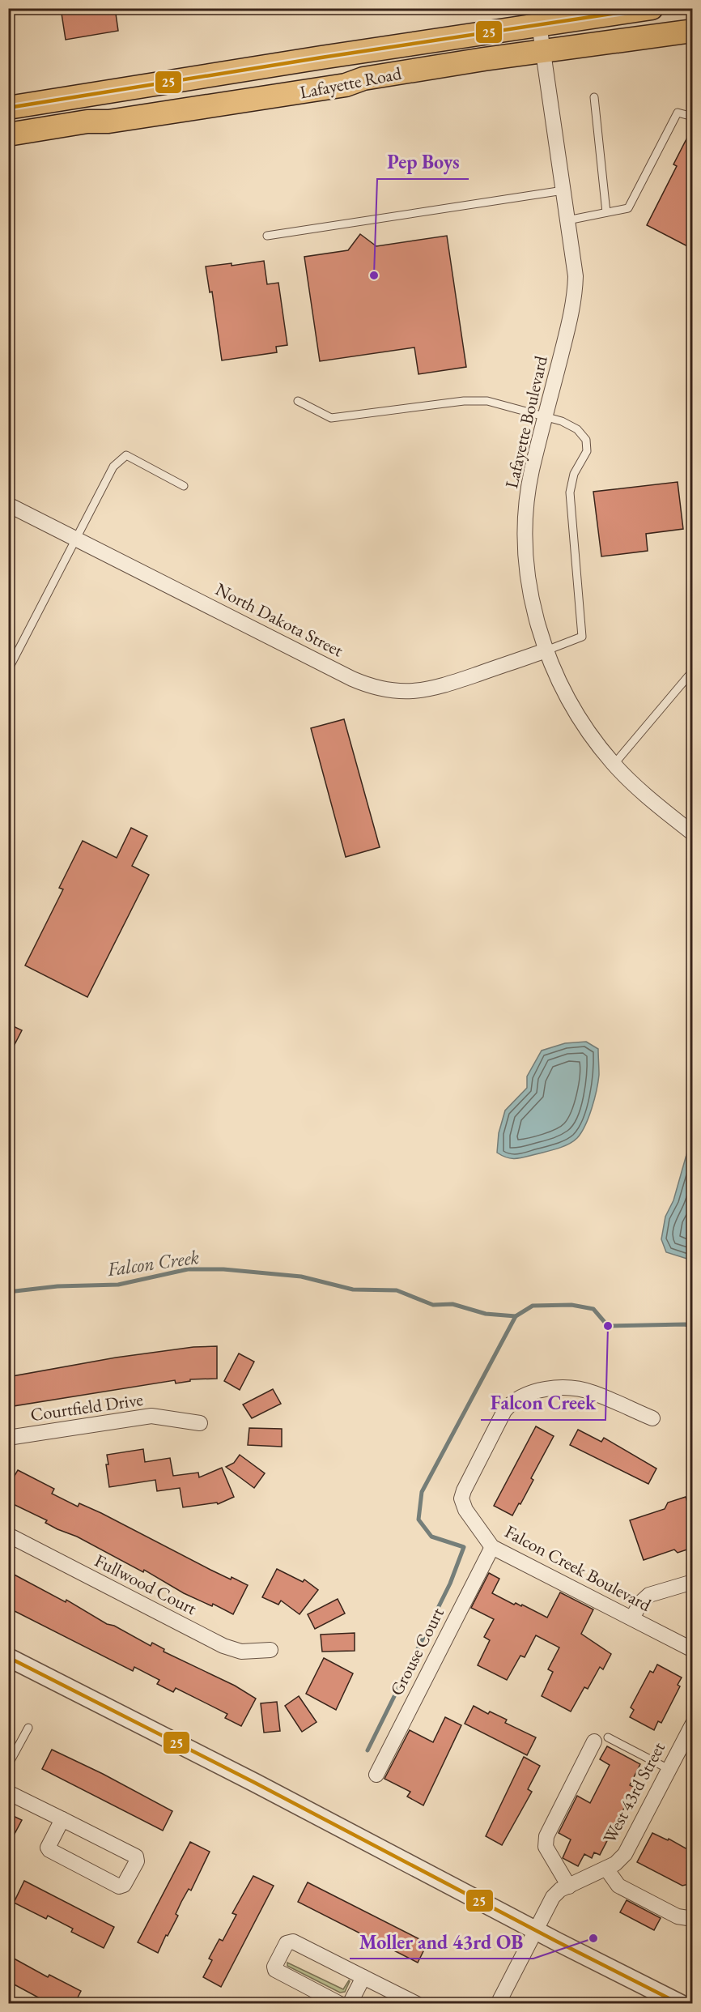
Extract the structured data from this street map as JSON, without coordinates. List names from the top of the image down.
{
  "streets": {
    "main road": ["Lafayette Road"],
    "street": [
      "Lafayette Boulevard",
      "North Dakota Street",
      "Courtfield Drive",
      "Falcon Creek Boulevard",
      "Fullwood Court",
      "Grouse Court",
      "West 43rd Street"
    ]
  },
  "crossings": [
    ["Lafayette Road", "Lafayette Boulevard"],
    ["Lafayette Boulevard", "North Dakota Street"],
    ["Falcon Creek Boulevard", "Grouse Court"]
  ],
  "water": ["Falcon Creek"],
  "places": ["Pep Boys", "Falcon Creek", "Moller and 43rd OB"],
  "lines": ["transit line 25"]
}
